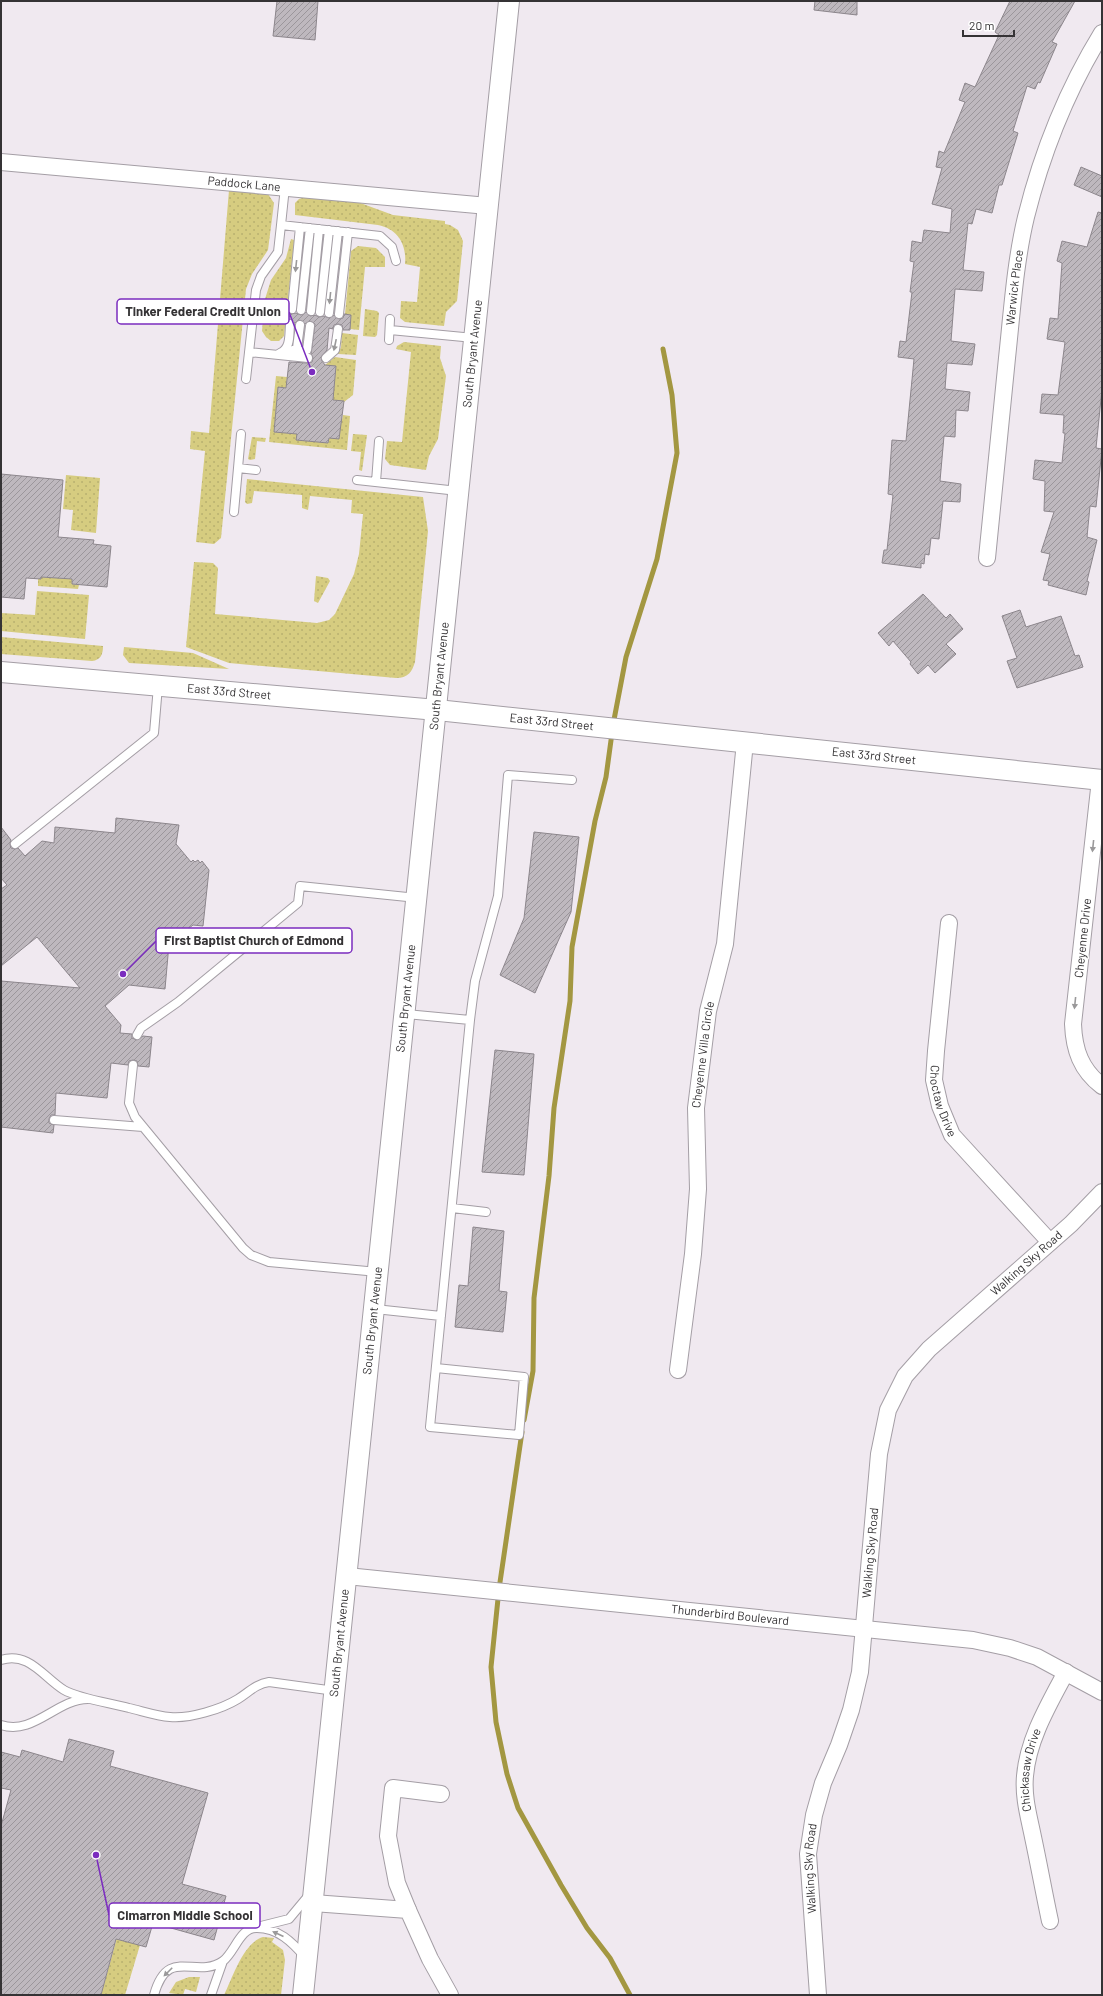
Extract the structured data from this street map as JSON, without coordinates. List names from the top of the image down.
{
  "streets": {
    "street": [
      "Paddock Lane",
      "Warwick Place",
      "South Bryant Avenue",
      "East 33rd Street",
      "Cheyenne Drive",
      "Cheyenne Villa Circle",
      "Choctaw Drive",
      "Walking Sky Road",
      "Thunderbird Boulevard",
      "Chickasaw Drive"
    ]
  },
  "crossings": [
    ["Paddock Lane", "South Bryant Avenue"],
    ["South Bryant Avenue", "East 33rd Street"],
    ["South Bryant Avenue", "Thunderbird Boulevard"],
    ["East 33rd Street", "Cheyenne Drive"],
    ["East 33rd Street", "Cheyenne Villa Circle"],
    ["Choctaw Drive", "Walking Sky Road"],
    ["Walking Sky Road", "Thunderbird Boulevard"],
    ["Thunderbird Boulevard", "Chickasaw Drive"]
  ],
  "one_way": ["Cheyenne Drive"],
  "places": ["Tinker Federal Credit Union", "First Baptist Church of Edmond", "Cimarron Middle School"],
  "scale_bar": "20 m"
}
